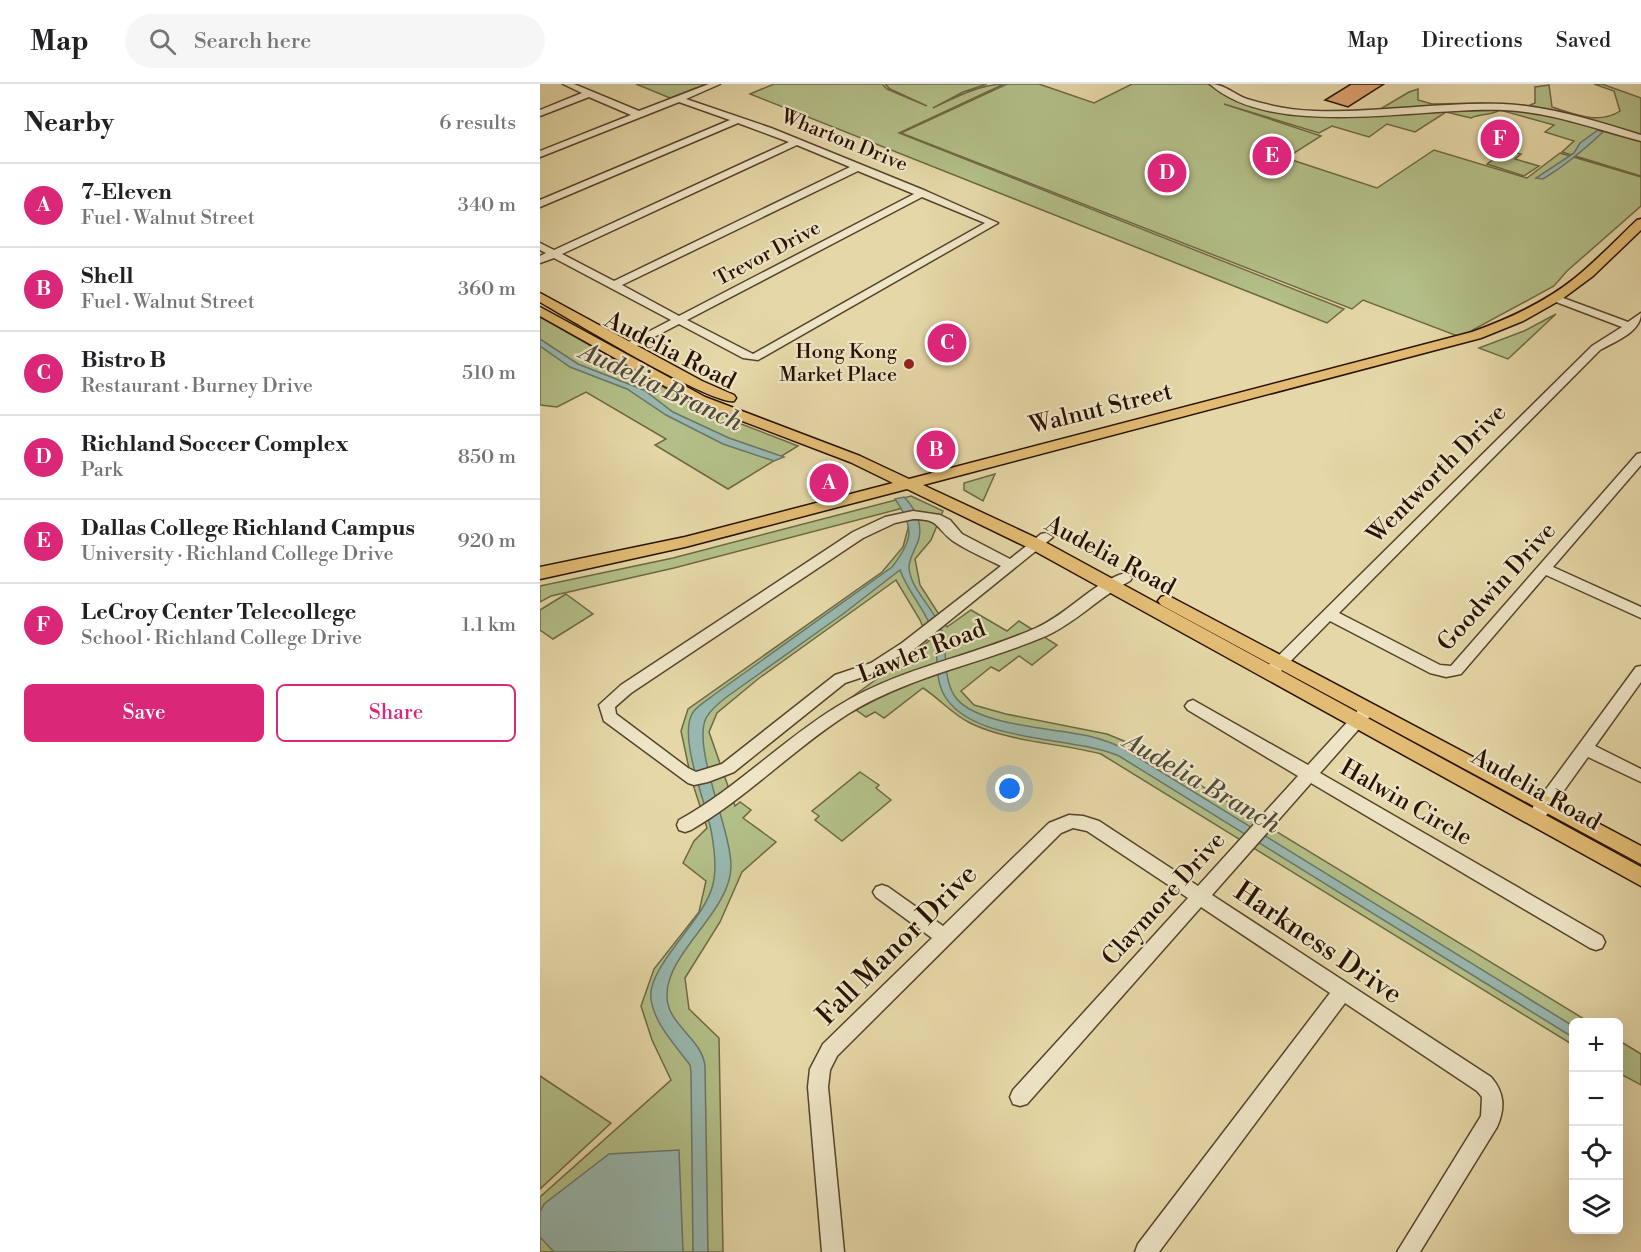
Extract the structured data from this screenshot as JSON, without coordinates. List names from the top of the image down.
{
  "streets": {
    "main road": ["Audelia Road", "Walnut Street"],
    "street": [
      "Wharton Drive",
      "Trevor Drive",
      "Wentworth Drive",
      "Goodwin Drive",
      "Lawler Road",
      "Halwin Circle",
      "Claymore Drive",
      "Harkness Drive",
      "Fall Manor Drive"
    ]
  },
  "crossings": [
    ["Wharton Drive", "Trevor Drive"],
    ["Trevor Drive", "Audelia Road"],
    ["Audelia Road", "Walnut Street"],
    ["Audelia Road", "Wentworth Drive"],
    ["Audelia Road", "Lawler Road"],
    ["Audelia Road", "Claymore Drive"],
    ["Wentworth Drive", "Goodwin Drive"],
    ["Halwin Circle", "Claymore Drive"],
    ["Claymore Drive", "Harkness Drive"],
    ["Harkness Drive", "Fall Manor Drive"]
  ],
  "water": ["Audelia Branch"],
  "places": ["Hong Kong Market Place"],
  "page": {
    "header": "Map",
    "search": "Search here",
    "nav": ["Map", "Directions", "Saved"],
    "heading": ["Nearby", "6 results"],
    "pins": [
      "F",
      "E",
      "D",
      "C",
      "B",
      "A"
    ],
    "list": [
      {
        "mark": "A",
        "name": "7-Eleven",
        "note": "Fuel · Walnut Street",
        "value": "340 m"
      },
      {
        "mark": "B",
        "name": "Shell",
        "note": "Fuel · Walnut Street",
        "value": "360 m"
      },
      {
        "mark": "C",
        "name": "Bistro B",
        "note": "Restaurant · Burney Drive",
        "value": "510 m"
      },
      {
        "mark": "D",
        "name": "Richland Soccer Complex",
        "note": "Park",
        "value": "850 m"
      },
      {
        "mark": "E",
        "name": "Dallas College Richland Campus",
        "note": "University · Richland College Drive",
        "value": "920 m"
      },
      {
        "mark": "F",
        "name": "LeCroy Center Telecollege",
        "note": "School · Richland College Drive",
        "value": "1.1 km"
      }
    ],
    "buttons": ["Save", "Share"],
    "map_buttons": ["+", "−"]
  }
}
